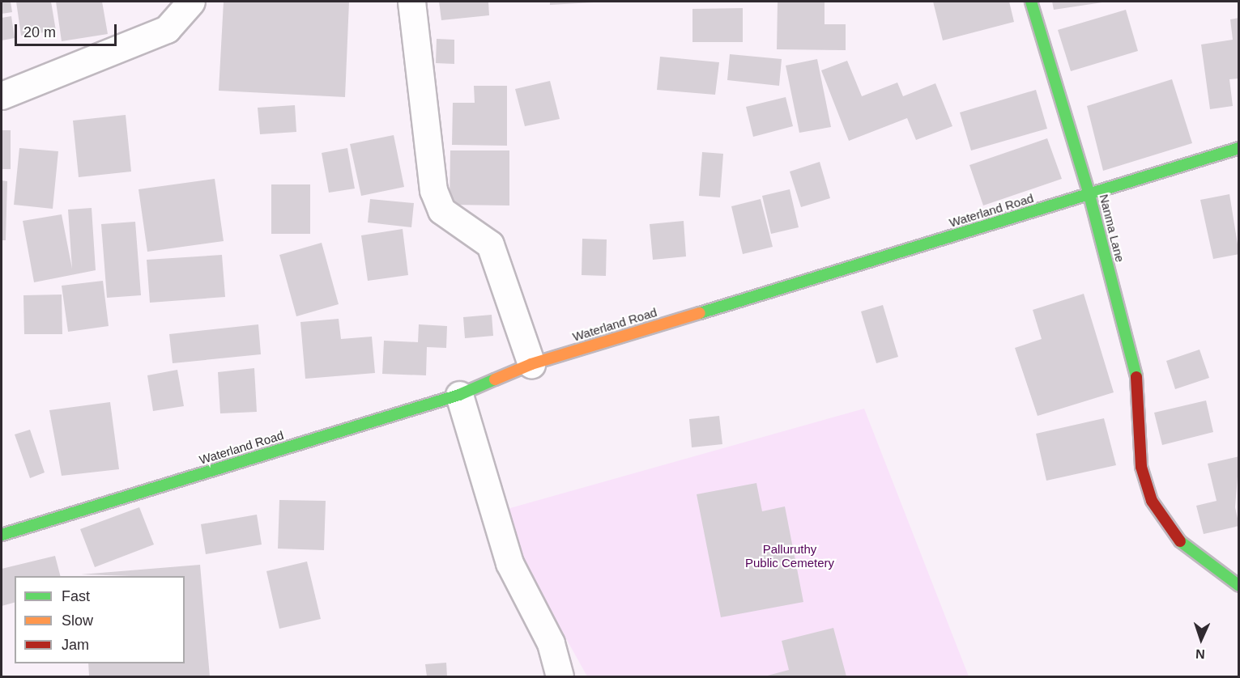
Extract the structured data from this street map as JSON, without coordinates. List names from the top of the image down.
{
  "streets": {
    "main road": ["Waterland Road", "Nanma Lane"]
  },
  "crossings": [
    ["Waterland Road", "Nanma Lane"]
  ],
  "parks": ["Palluruthy Public Cemetery"],
  "legend": ["Fast", "Slow", "Jam"],
  "scale_bar": "20 m",
  "north": "bottom"
}
